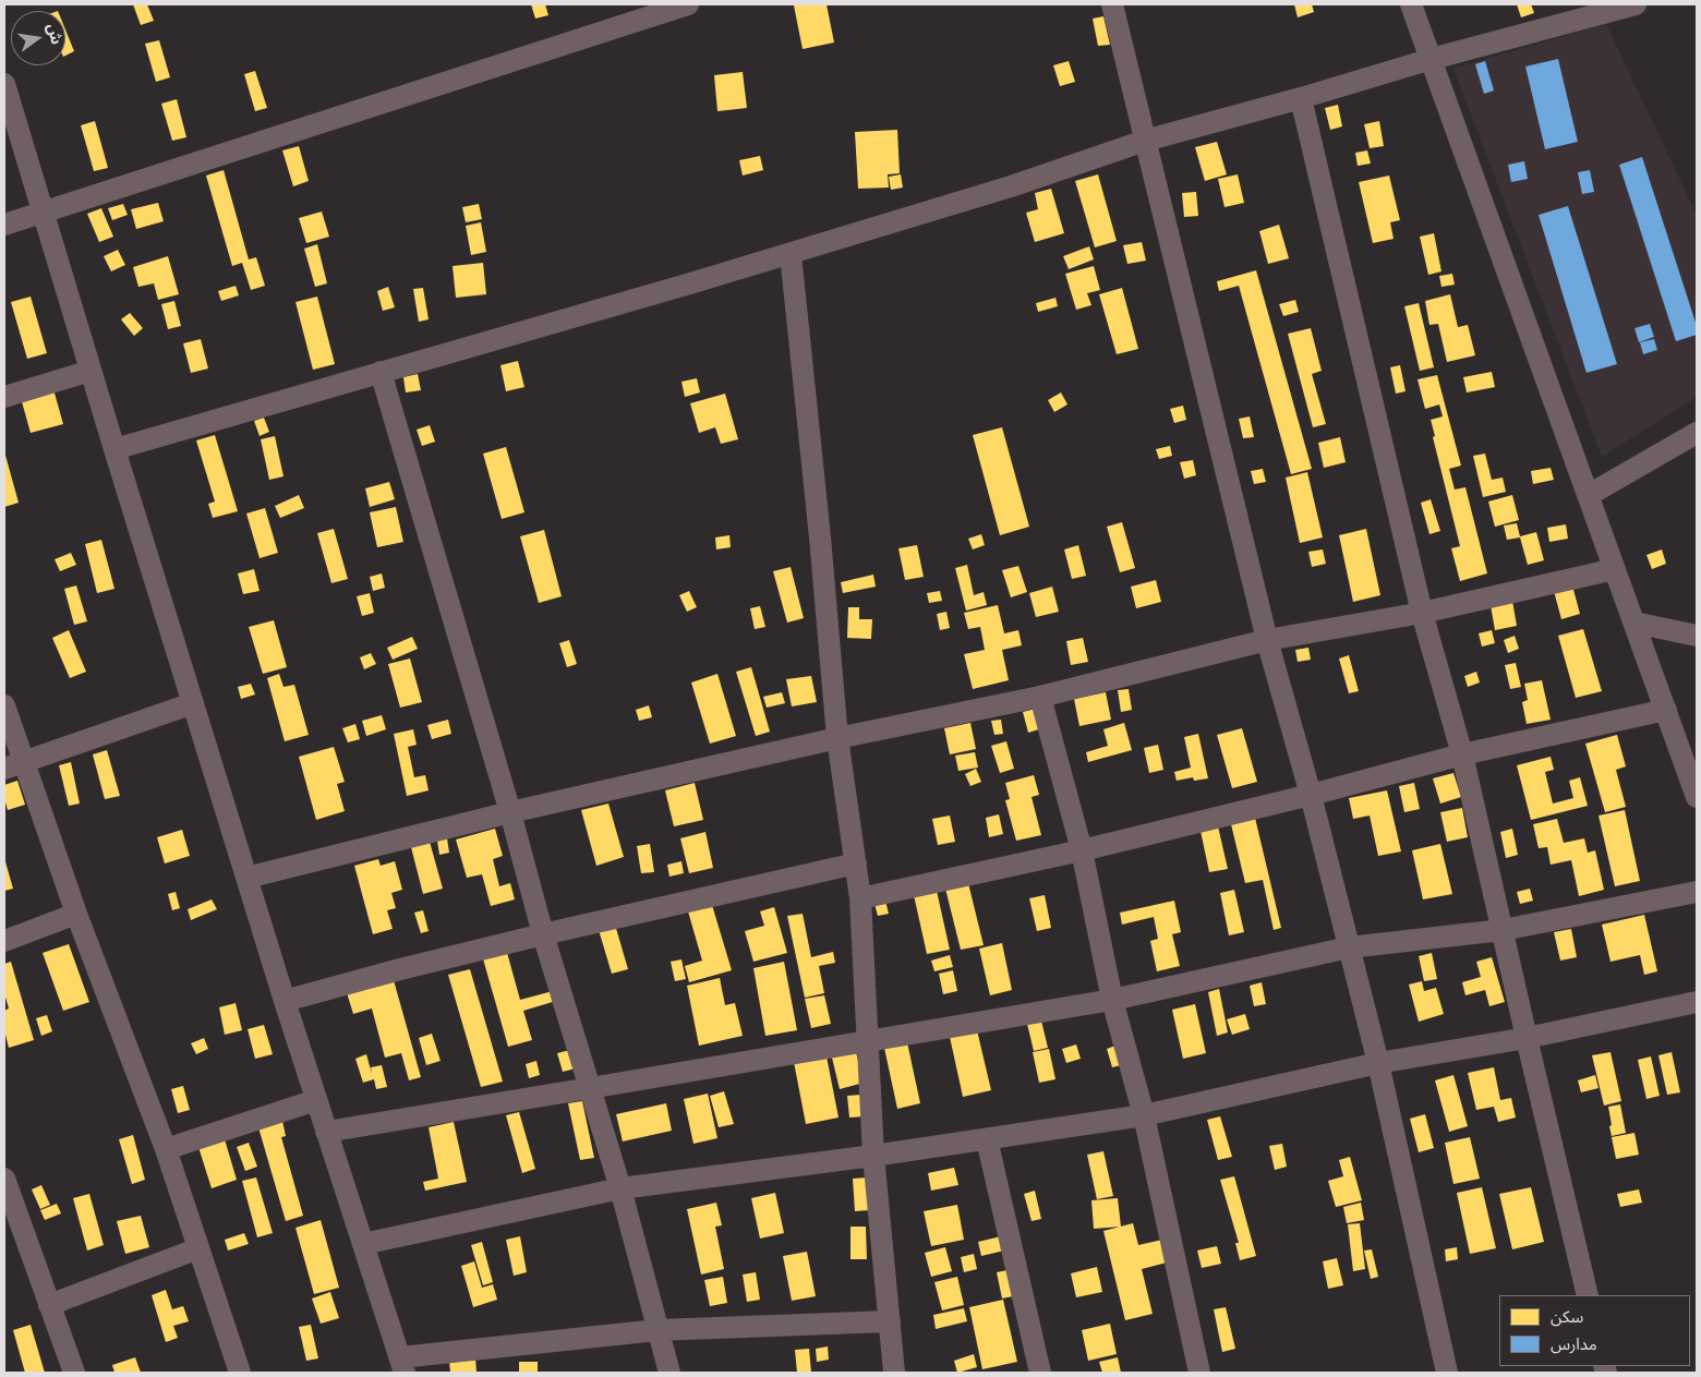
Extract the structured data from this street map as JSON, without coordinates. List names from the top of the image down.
{
  "legend": ["سكن", "مدارس"],
  "north": "right"
}
